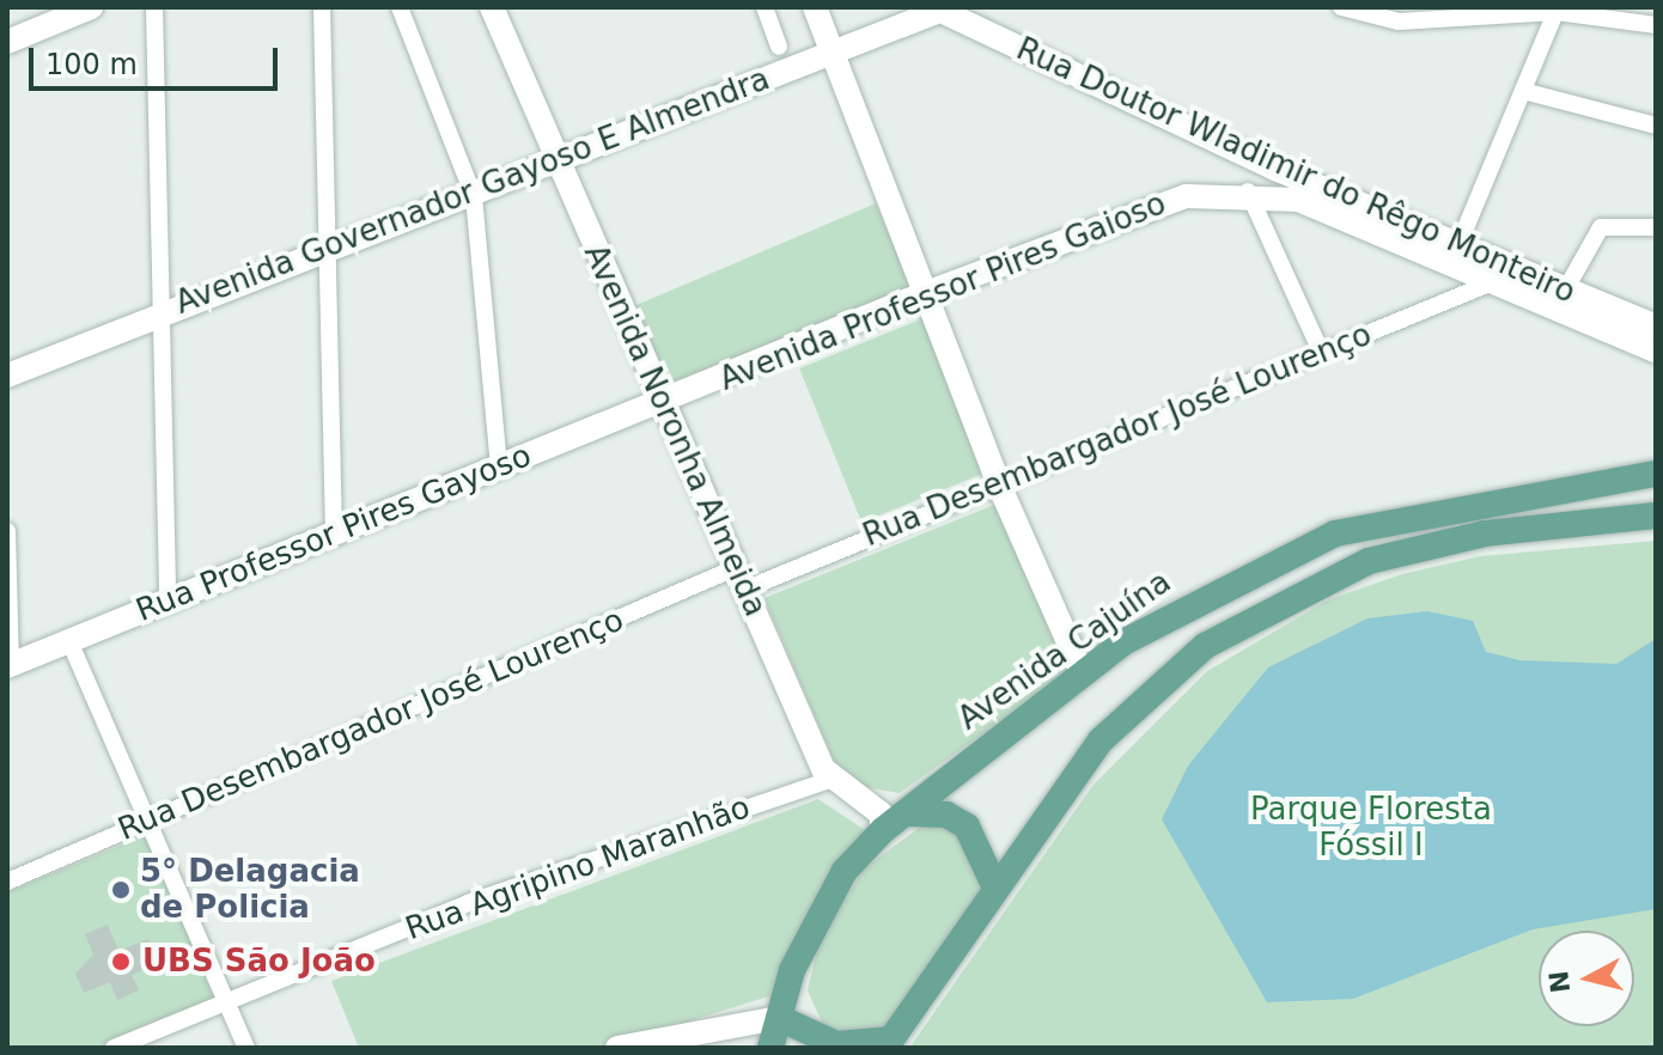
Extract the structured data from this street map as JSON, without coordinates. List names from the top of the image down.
{
  "streets": {
    "main road": [
      "Rua Doutor Wladimir do Rêgo Monteiro",
      "Avenida Governador Gayoso E Almendra",
      "Avenida Professor Pires Gaioso",
      "Avenida Noronha Almeida",
      "Rua Professor Pires Gayoso",
      "Avenida Cajuína"
    ],
    "street": ["Rua Desembargador José Lourenço", "Rua Agripino Maranhão"]
  },
  "crossings": [
    ["Rua Doutor Wladimir do Rêgo Monteiro", "Avenida Governador Gayoso E Almendra"],
    ["Rua Doutor Wladimir do Rêgo Monteiro", "Avenida Professor Pires Gaioso"],
    ["Avenida Governador Gayoso E Almendra", "Avenida Noronha Almeida"],
    ["Avenida Professor Pires Gaioso", "Avenida Noronha Almeida"],
    ["Avenida Professor Pires Gaioso", "Rua Desembargador José Lourenço"],
    ["Avenida Professor Pires Gaioso", "Rua Professor Pires Gayoso"],
    ["Avenida Noronha Almeida", "Rua Desembargador José Lourenço"],
    ["Avenida Noronha Almeida", "Rua Professor Pires Gayoso"],
    ["Avenida Noronha Almeida", "Rua Agripino Maranhão"]
  ],
  "parks": ["Parque Floresta Fóssil I"],
  "places": ["5° Delagacia de Policia", "UBS São João"],
  "scale_bar": "100 m",
  "north": "left"
}
